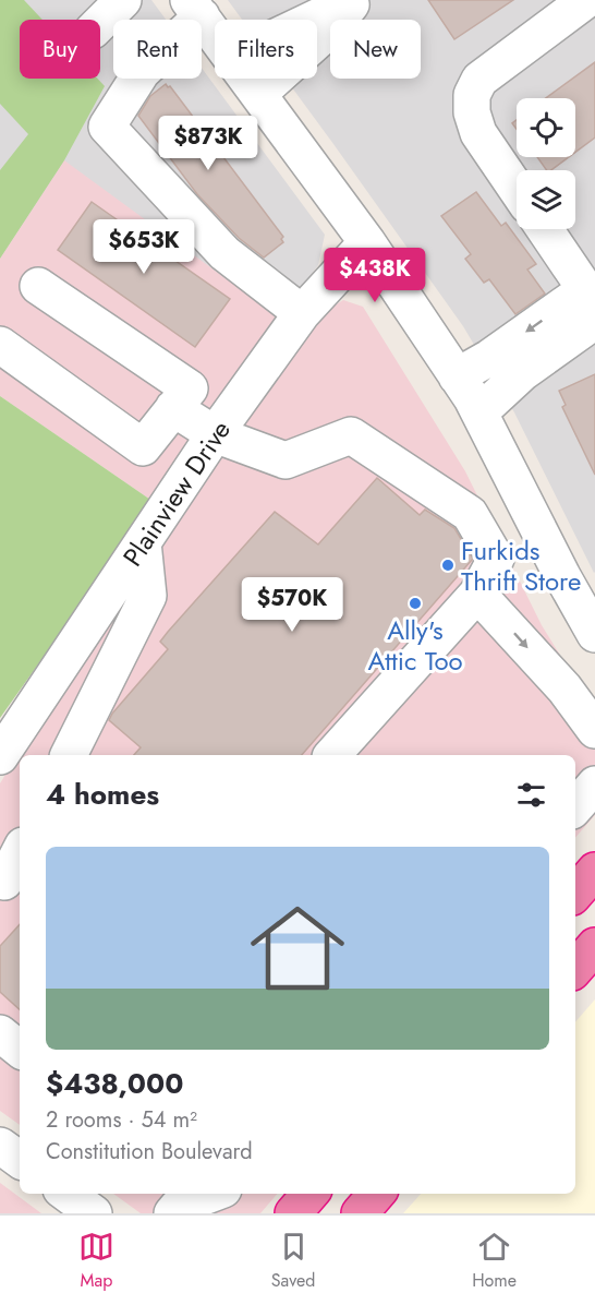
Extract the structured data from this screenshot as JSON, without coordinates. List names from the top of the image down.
{
  "streets": {
    "street": ["Plainview Drive"]
  },
  "places": ["Furkids Thrift Store", "Ally's Attic Too"],
  "page": {
    "chip": [
      "Buy",
      "Rent",
      "Filters",
      "New"
    ],
    "price": [
      "$873K",
      "$653K",
      "$438K",
      "$570K"
    ],
    "heading": "4 homes",
    "list": [
      {
        "name": "$438,000",
        "note": "2 rooms · 54 m² · Constitution Boulevard"
      }
    ],
    "tabs": ["Map", "Saved", "Home"]
  }
}
